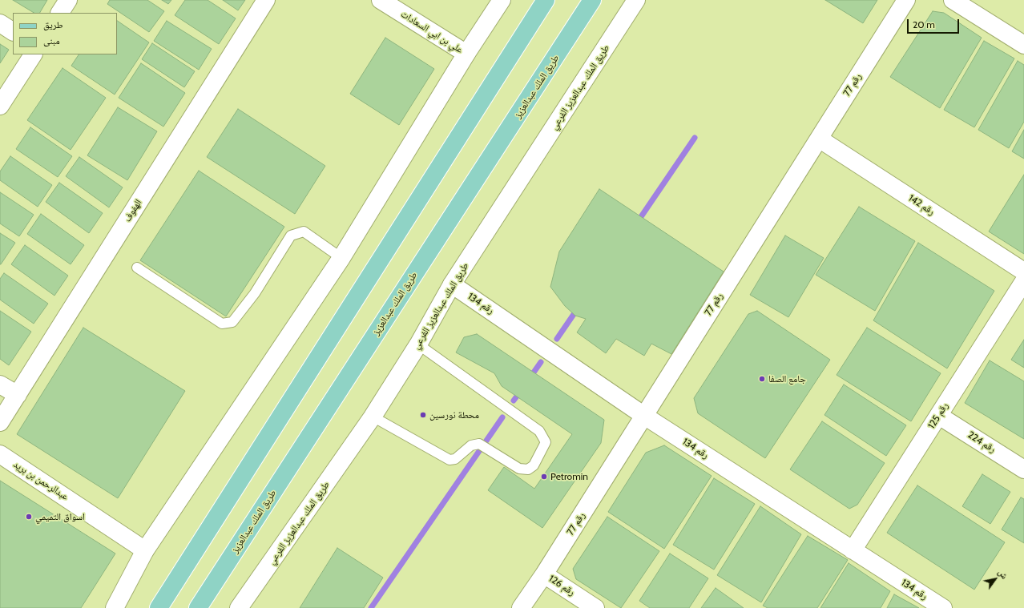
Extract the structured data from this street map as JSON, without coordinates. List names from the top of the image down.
{
  "streets": {
    "main road": ["طريق الملك عبدالعزيز"],
    "street": [
      "علي بن ابي السعادات",
      "رقم 77",
      "طريق الملك عبدالعزيز الفرعي",
      "رقم 142",
      "الهفوف",
      "رقم 134",
      "رقم 125",
      "رقم 224",
      "عبدالرحمن بن بريد",
      "رقم 126"
    ]
  },
  "crossings": [
    ["رقم 77", "رقم 142"],
    ["رقم 77", "رقم 134"],
    ["رقم 77", "رقم 126"],
    ["طريق الملك عبدالعزيز الفرعي", "رقم 134"],
    ["رقم 134", "رقم 125"],
    ["رقم 125", "رقم 224"]
  ],
  "places": [
    "جامع الصفا",
    "محطة نورسين",
    "Petromin",
    "اسواق التميمي"
  ],
  "legend": ["طريق", "مبنى"],
  "scale_bar": "20 m",
  "north": "top right"
}
